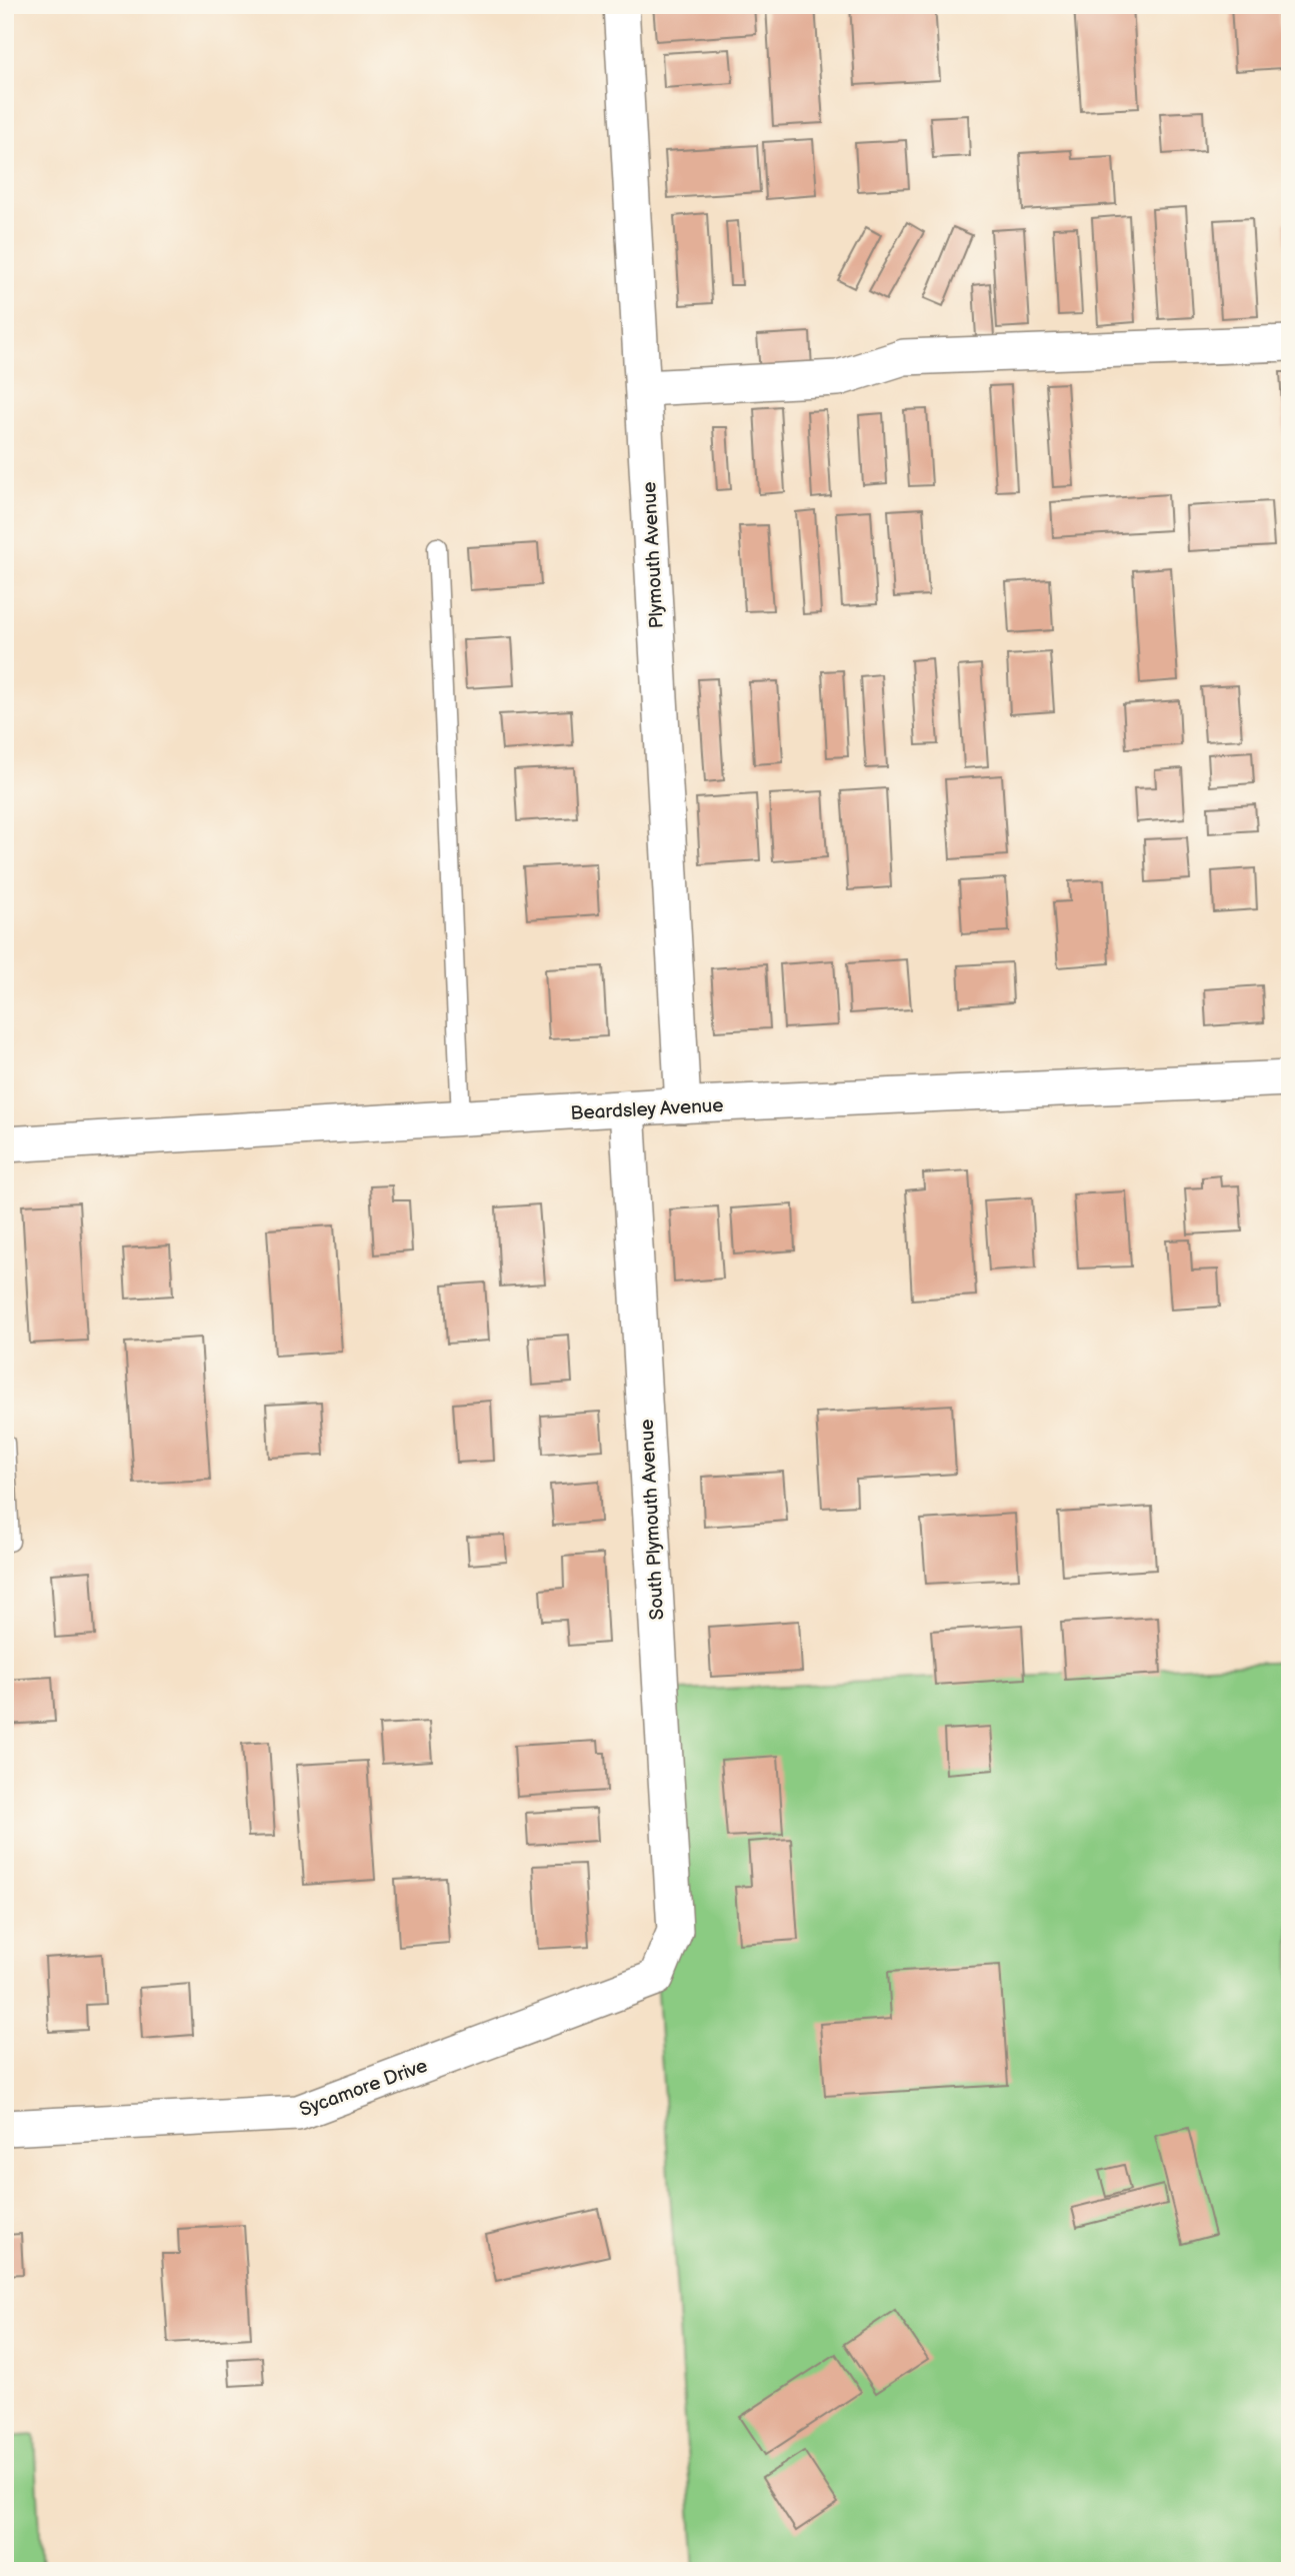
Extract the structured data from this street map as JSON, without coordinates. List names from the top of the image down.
{
  "streets": {
    "street": [
      "Plymouth Avenue",
      "Beardsley Avenue",
      "South Plymouth Avenue",
      "Sycamore Drive"
    ]
  },
  "crossings": [
    ["Plymouth Avenue", "Beardsley Avenue"],
    ["Beardsley Avenue", "South Plymouth Avenue"],
    ["South Plymouth Avenue", "Sycamore Drive"]
  ]
}
